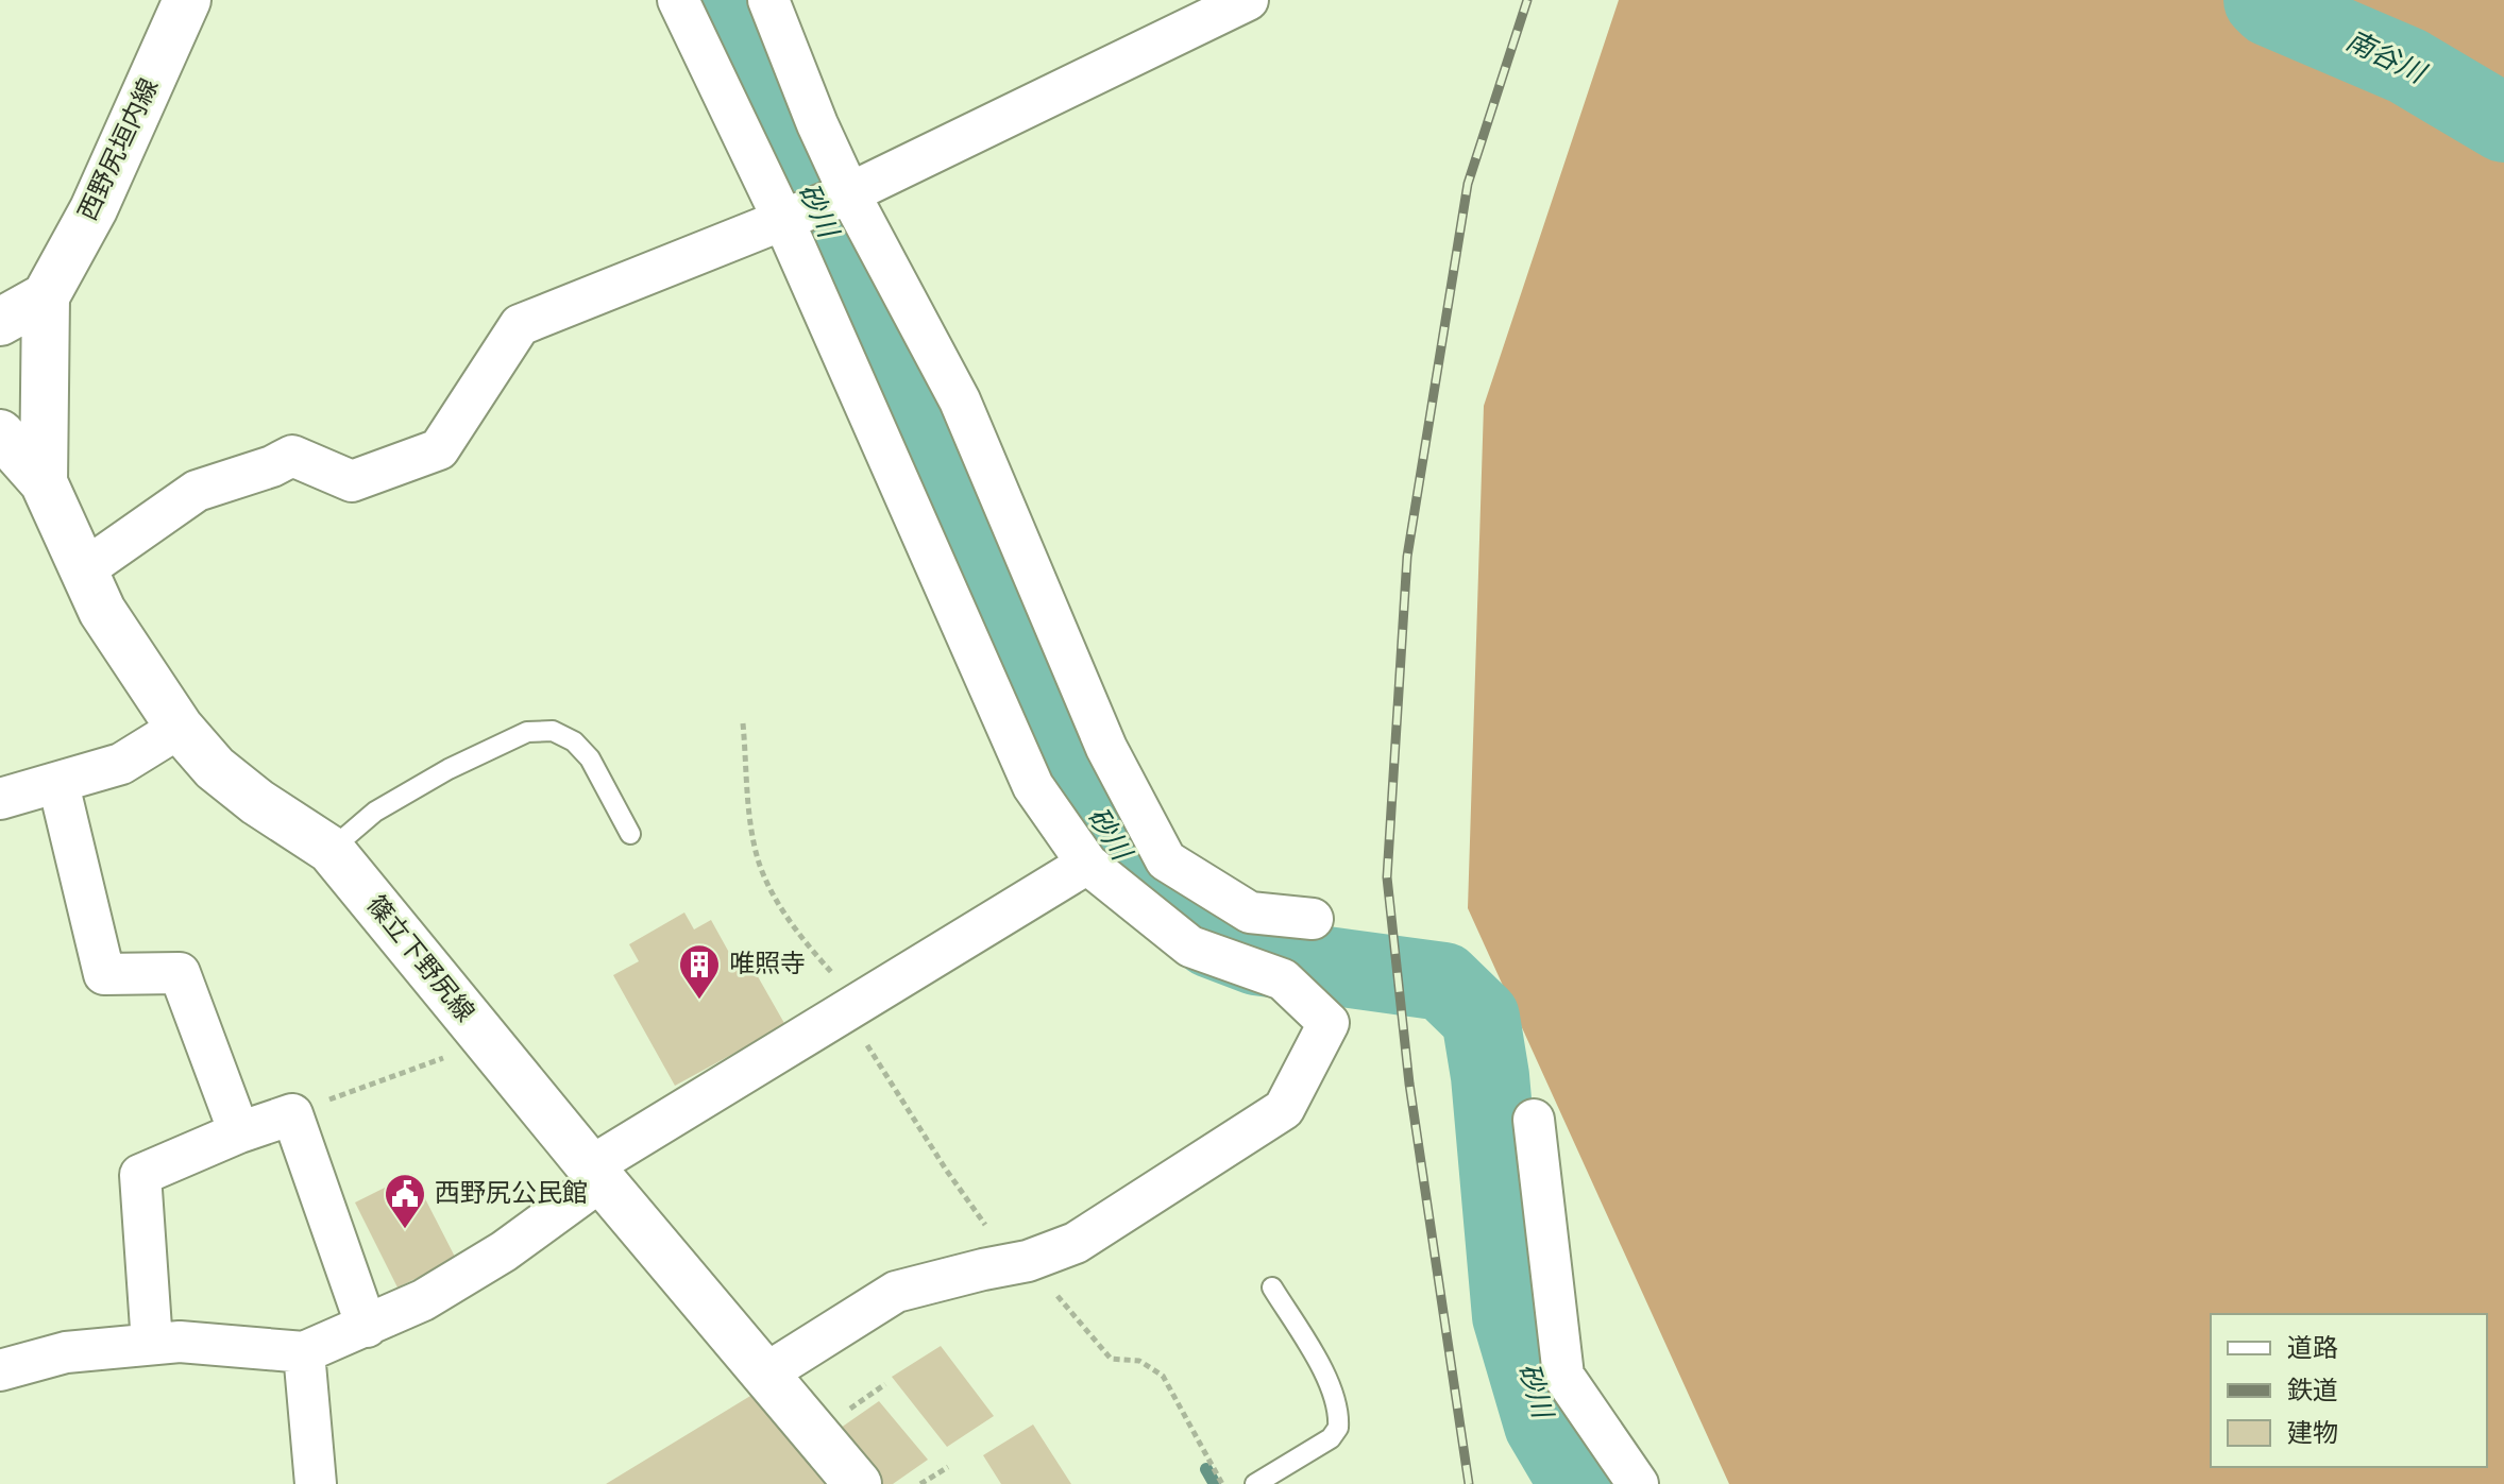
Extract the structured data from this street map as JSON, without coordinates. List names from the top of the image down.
{
  "streets": {
    "main road": ["西野尻垣内線", "篠立下野尻線"]
  },
  "crossings": [
    ["西野尻垣内線", "篠立下野尻線"]
  ],
  "water": ["南谷川", "砂川"],
  "places": {
    "building": ["唯照寺"],
    "public building": ["西野尻公民館"]
  },
  "legend": ["道路", "鉄道", "建物"]
}
